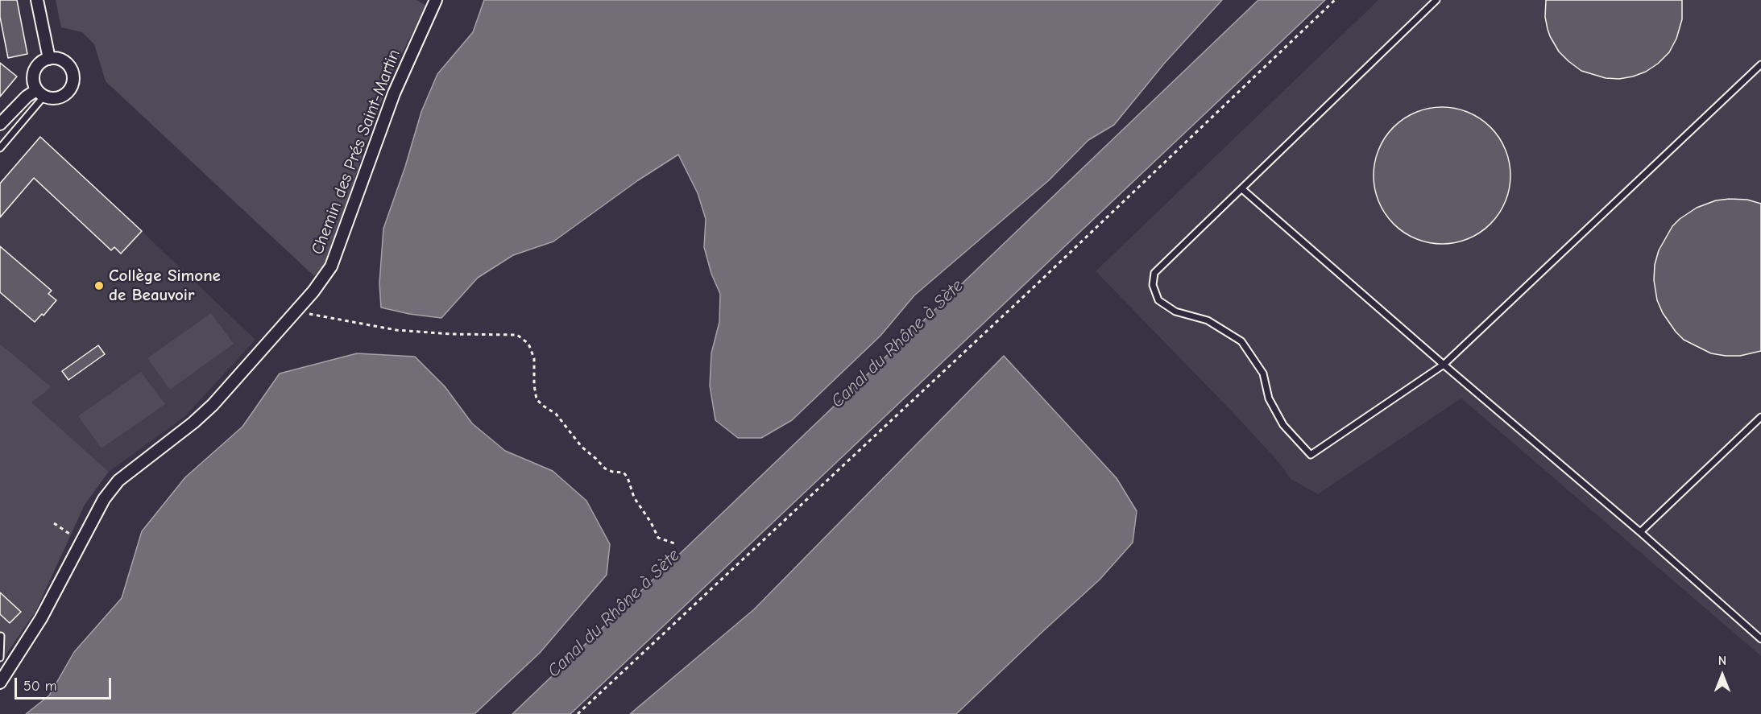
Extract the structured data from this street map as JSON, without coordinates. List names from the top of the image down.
{
  "streets": {
    "street": ["Chemin des Prés Saint-Martin"]
  },
  "water": ["Canal du Rhône à Sète"],
  "places": ["Collège Simone de Beauvoir"],
  "scale_bar": "50 m",
  "north": "top"
}
